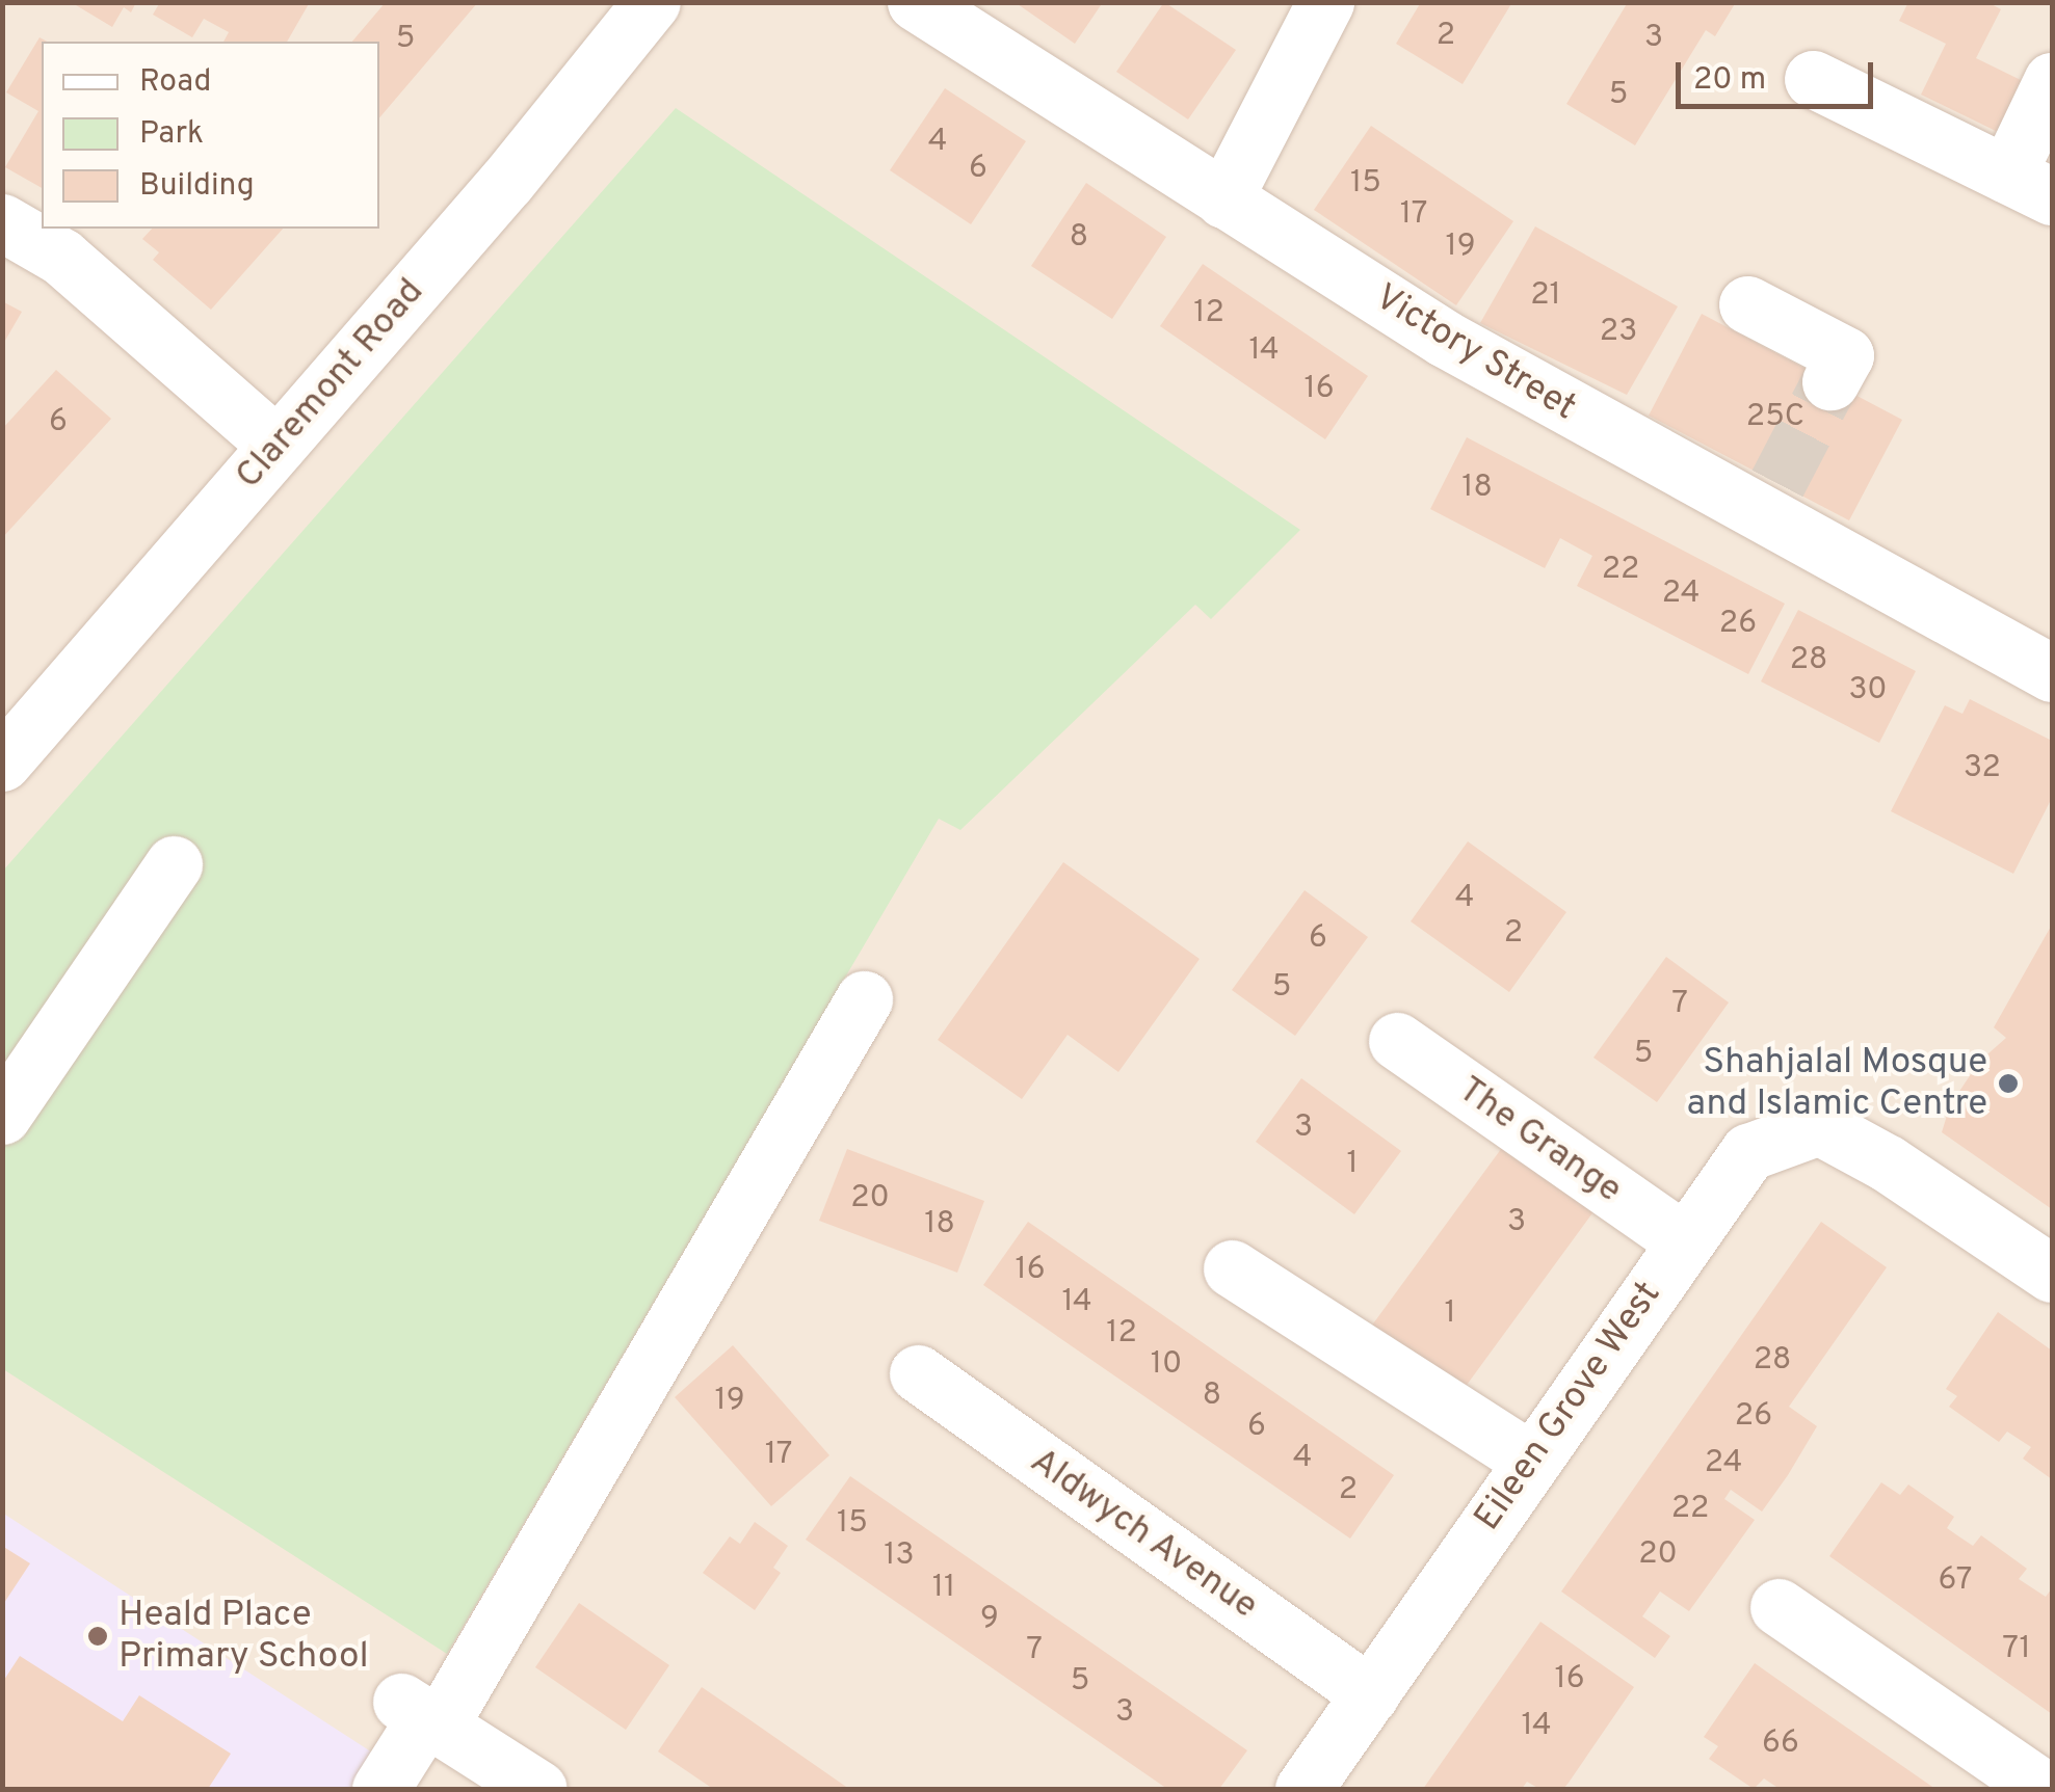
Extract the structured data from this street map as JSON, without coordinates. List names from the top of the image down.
{
  "streets": {
    "street": [
      "Victory Street",
      "Claremont Road",
      "The Grange",
      "Eileen Grove West",
      "Aldwych Avenue"
    ]
  },
  "crossings": [
    ["The Grange", "Eileen Grove West"],
    ["Eileen Grove West", "Aldwych Avenue"]
  ],
  "places": ["Shahjalal Mosque and Islamic Centre", "Heald Place Primary School"],
  "house_numbers": [
    "2",
    "3",
    "5",
    "5",
    "4",
    "6",
    "15",
    "17",
    "8",
    "19",
    "21",
    "12",
    "23",
    "14",
    "16",
    "25C",
    "6",
    "18",
    "22",
    "24",
    "26",
    "28",
    "30",
    "32",
    "4",
    "2",
    "6",
    "5",
    "7",
    "5",
    "3",
    "1",
    "20",
    "3",
    "18",
    "16",
    "14",
    "1",
    "12",
    "28",
    "10",
    "8",
    "19",
    "26",
    "6",
    "17",
    "4",
    "24",
    "2",
    "22",
    "15",
    "20",
    "13",
    "67",
    "11",
    "9",
    "71",
    "7",
    "16",
    "5",
    "3",
    "14",
    "66"
  ],
  "legend": ["Road", "Park", "Building"],
  "scale_bar": "20 m"
}
